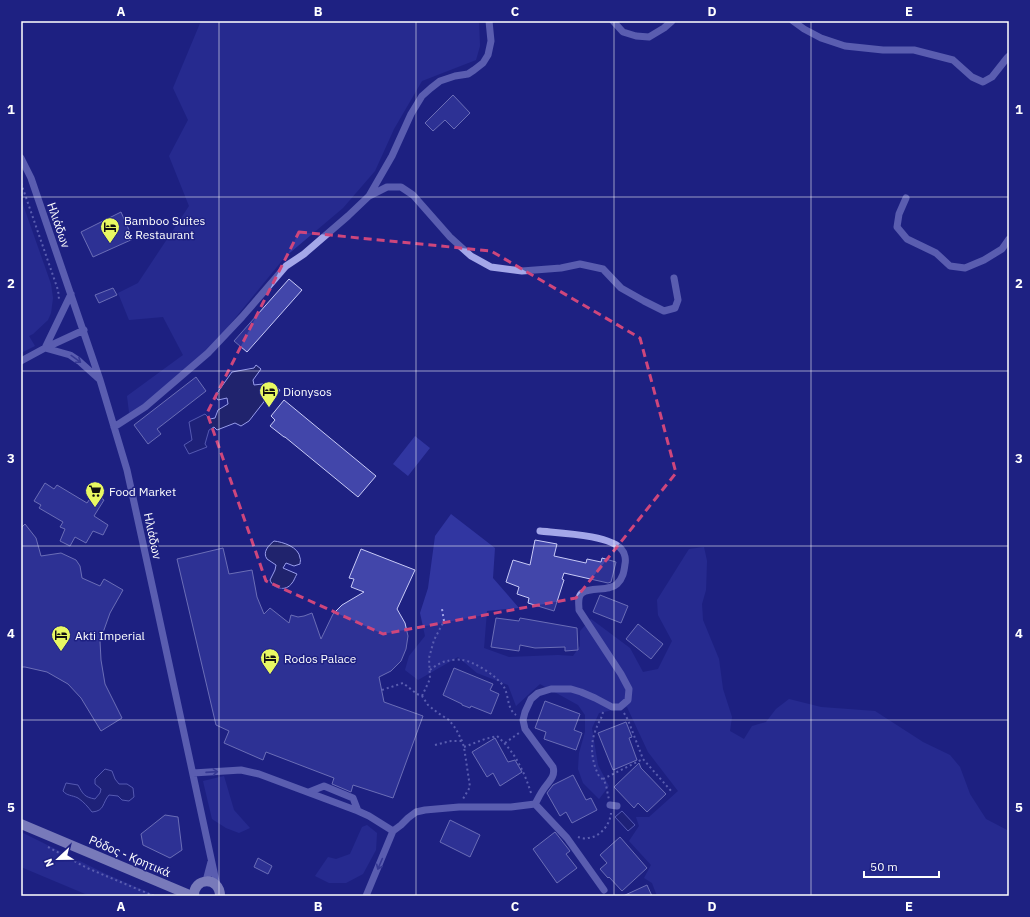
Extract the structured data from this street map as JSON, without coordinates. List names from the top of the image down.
{
  "streets": {
    "main road": ["Ρόδος - Κρητικά"],
    "street": ["Ηλιάδων"]
  },
  "places": {
    "hotel": [
      "Bamboo Suites & Restaurant",
      "Dionysos",
      "Akti Imperial",
      "Rodos Palace"
    ],
    "supermarket": ["Food Market"]
  },
  "scale_bar": "50 m",
  "north": "left",
  "grid": {
    "columns": [
      "A",
      "B",
      "C",
      "D",
      "E"
    ],
    "rows": [
      "1",
      "2",
      "3",
      "4",
      "5"
    ]
  }
}
